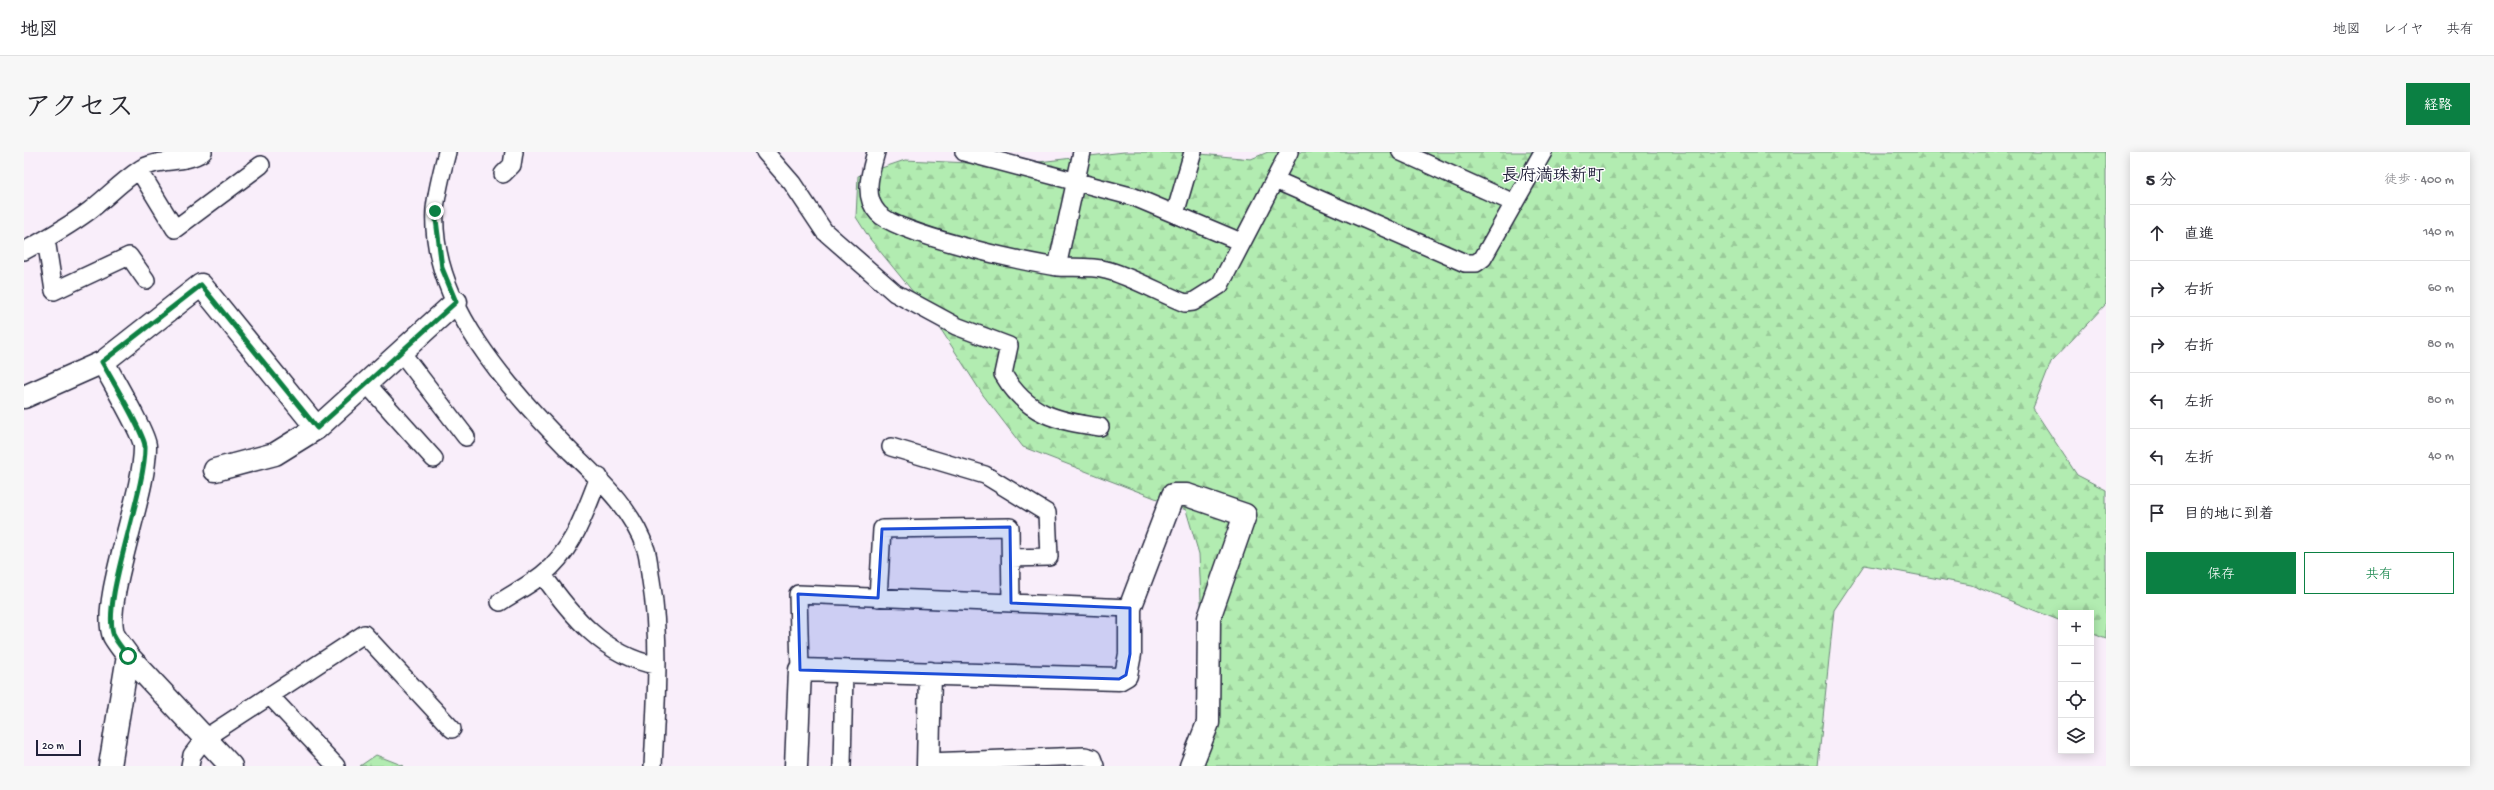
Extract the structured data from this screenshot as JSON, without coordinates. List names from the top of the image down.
{
  "districts": ["長府満珠新町"],
  "scale_bar": "20 m",
  "page": {
    "header": "地図",
    "nav": ["地図", "レイヤ", "共有"],
    "title": "アクセス",
    "buttons": [
      "経路",
      ["保存", "共有"]
    ],
    "heading": ["5 分", "徒歩 · 400 m"],
    "list": [
      ["直進", "140 m"],
      ["右折", "60 m"],
      ["右折", "80 m"],
      ["左折", "80 m"],
      ["左折", "40 m"],
      "目的地に到着"
    ],
    "map_buttons": ["+", "−"],
    "scale": "20 m"
  }
}
